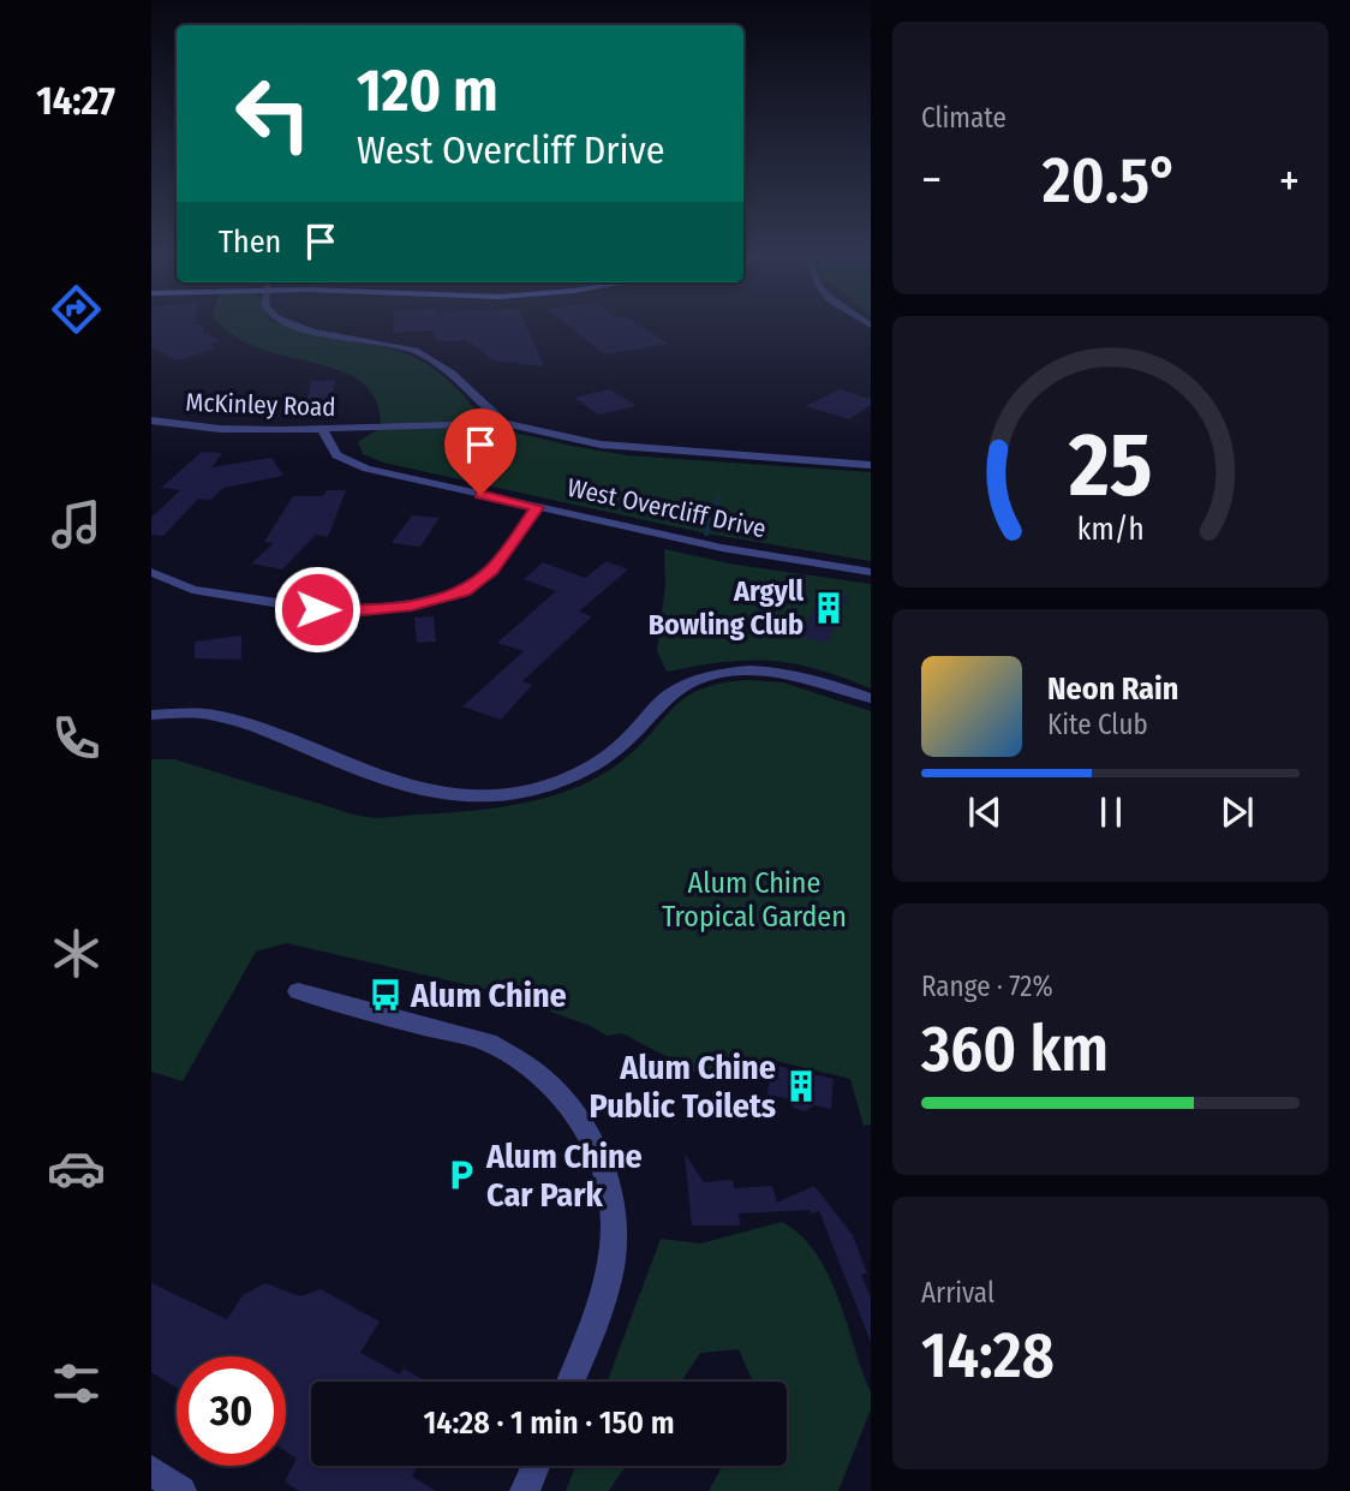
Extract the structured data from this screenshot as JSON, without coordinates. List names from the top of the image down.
{
  "streets": {
    "street": ["McKinley Road", "West Overcliff Drive"]
  },
  "crossings": [
    ["McKinley Road", "West Overcliff Drive"]
  ],
  "parks": ["Alum Chine Tropical Garden"],
  "places": {
    "building": ["Argyll Bowling Club", "Alum Chine Public Toilets"],
    "bus stop": ["Alum Chine"],
    "parking": ["Alum Chine Car Park"]
  },
  "page": {
    "tabs": "14:27",
    "tile": [
      "Climate",
      ["Range · 72%", "360 km"],
      ["Arrival", "14:28"]
    ],
    "turn": ["120 m", "West Overcliff Drive"],
    "heat": ["−", "20.5°", "+"],
    "then": "Then",
    "song": ["Neon Rain", "Kite Club"],
    "limit": "30",
    "trip": "14:28 · 1 min · 150 m",
    "gauge": ["25", "km/h"]
  }
}
